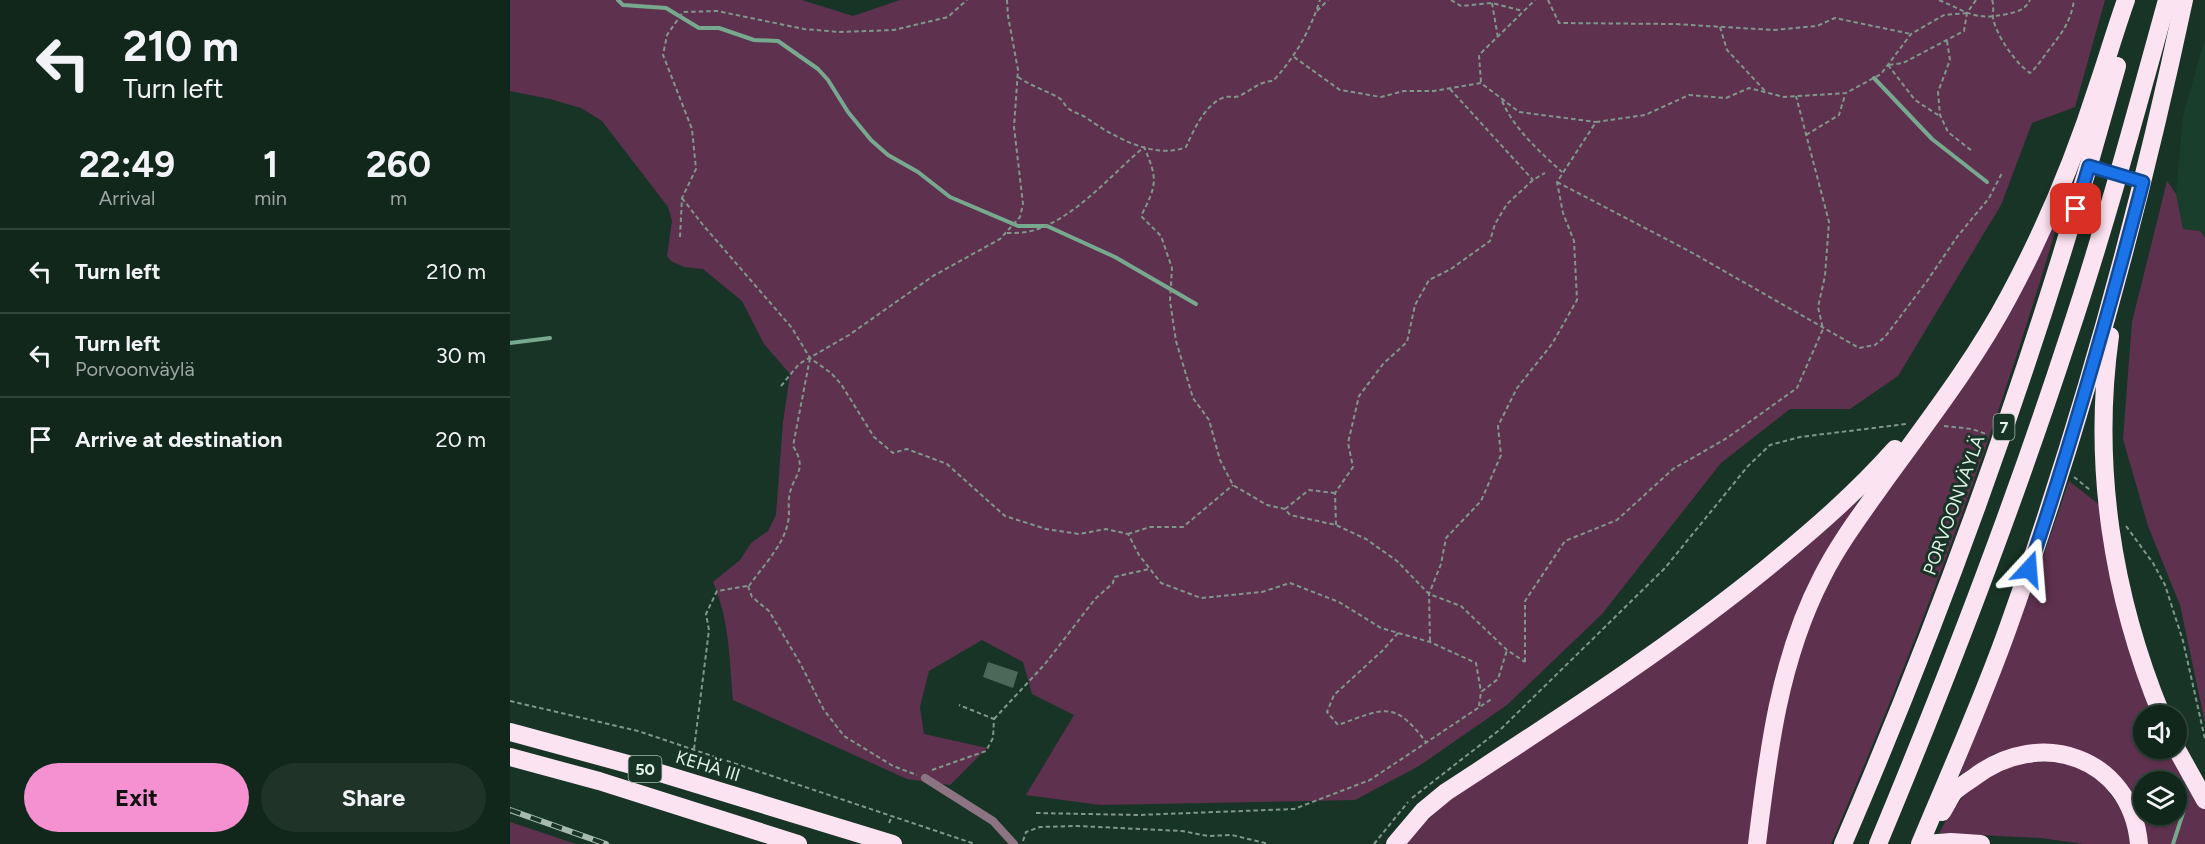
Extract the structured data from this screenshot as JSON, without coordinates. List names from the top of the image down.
{
  "streets": {
    "highway": [
      "7",
      "PORVOONVÄYLÄ",
      "KEHÄ III",
      "50"
    ]
  },
  "page": {
    "turn": ["210 m", "Turn left"],
    "eta": [
      "22:49",
      "Arrival",
      "1",
      "min",
      "260",
      "m"
    ],
    "list": [
      {
        "name": "Turn left",
        "value": "210 m"
      },
      {
        "name": "Turn left",
        "note": "Porvoonväylä",
        "value": "30 m"
      },
      {
        "name": "Arrive at destination",
        "value": "20 m"
      }
    ],
    "buttons": ["Exit", "Share"]
  }
}
